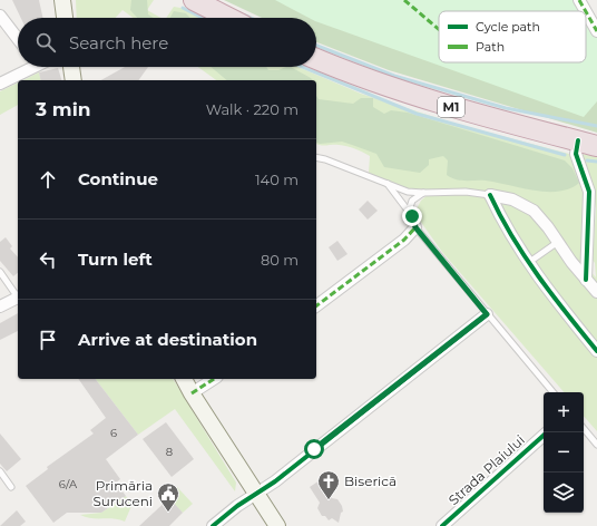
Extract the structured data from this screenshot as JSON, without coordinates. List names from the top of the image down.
{
  "streets": {
    "highway": ["M1"],
    "street": ["Strada Plaiului"]
  },
  "places": {
    "church": ["Biserică"],
    "public building": ["Primăria Suruceni"]
  },
  "house_numbers": ["6", "8", "6/A"],
  "legend": ["Cycle path", "Path"],
  "page": {
    "search": "Search here",
    "heading": ["3 min", "Walk · 220 m"],
    "list": [
      ["Continue", "140 m"],
      ["Turn left", "80 m"],
      "Arrive at destination"
    ],
    "map_buttons": ["+", "−"]
  }
}
